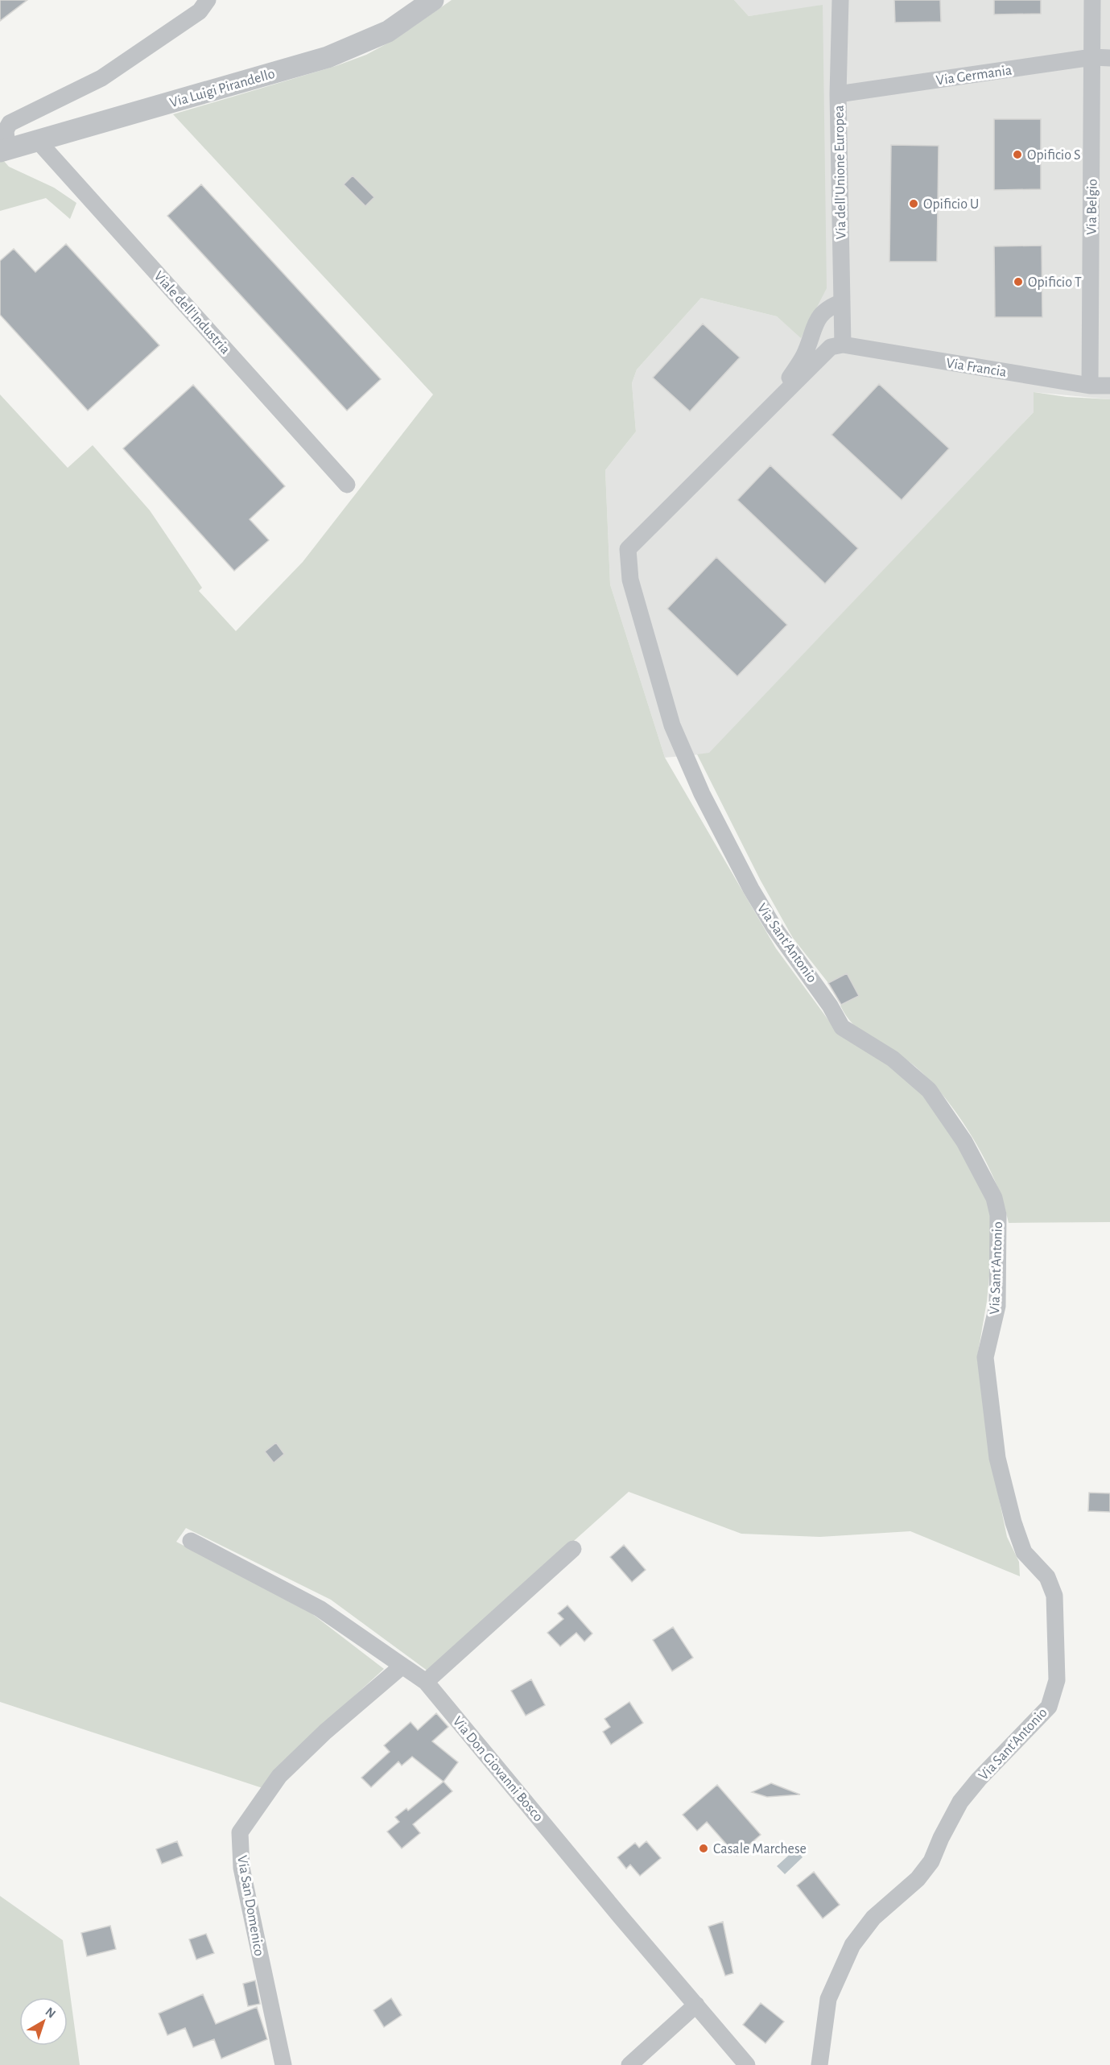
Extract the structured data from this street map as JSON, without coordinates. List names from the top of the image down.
{
  "streets": {
    "street": [
      "Via Germania",
      "Via Luigi Pirandello",
      "Via dell'Unione Europea",
      "Via Belgio",
      "Viale dell'Industria",
      "Via Francia",
      "Via Sant'Antonio",
      "Via Don Giovanni Bosco",
      "Via San Domenico"
    ]
  },
  "crossings": [
    ["Via Germania", "Via dell'Unione Europea"],
    ["Via Germania", "Via Belgio"],
    ["Via Luigi Pirandello", "Viale dell'Industria"],
    ["Via dell'Unione Europea", "Via Francia"],
    ["Via Belgio", "Via Francia"],
    ["Via Don Giovanni Bosco", "Via San Domenico"]
  ],
  "places": [
    "Opificio S",
    "Opificio U",
    "Opificio T",
    "Casale Marchese"
  ],
  "north": "top right"
}
